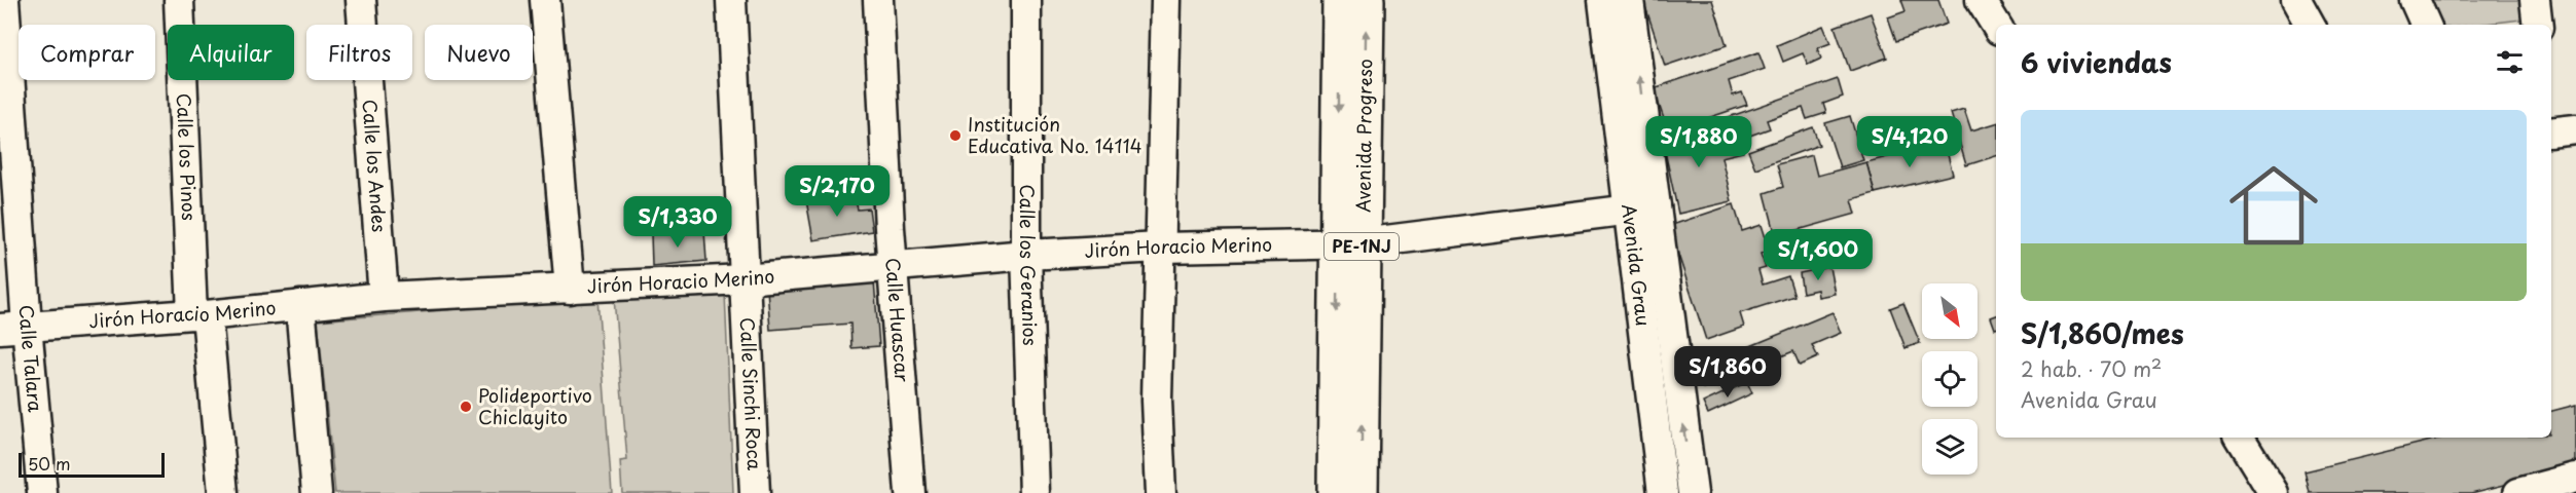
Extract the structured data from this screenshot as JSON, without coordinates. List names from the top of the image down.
{
  "streets": {
    "main road": ["Avenida Progreso", "PE-1NJ"],
    "street": [
      "Calle los Pinos",
      "Calle los Andes",
      "Jirón Horacio Merino",
      "Calle los Geranios",
      "Avenida Grau",
      "Calle Huascar",
      "Calle Talara",
      "Calle Sinchi Roca"
    ]
  },
  "crossings": [
    ["Avenida Progreso", "Jirón Horacio Merino"],
    ["Calle los Pinos", "Jirón Horacio Merino"],
    ["Calle los Andes", "Jirón Horacio Merino"],
    ["Jirón Horacio Merino", "Calle los Geranios"],
    ["Jirón Horacio Merino", "Avenida Grau"],
    ["Jirón Horacio Merino", "Calle Huascar"],
    ["Jirón Horacio Merino", "Calle Talara"],
    ["Jirón Horacio Merino", "Calle Sinchi Roca"]
  ],
  "places": ["Institución Educativa No. 14114", "Polideportivo Chiclayito"],
  "scale_bar": "50 m",
  "north": "bottom right",
  "page": {
    "chip": [
      "Comprar",
      "Alquilar",
      "Filtros",
      "Nuevo"
    ],
    "heading": "6 viviendas",
    "list": [
      {
        "name": "S/1,860/mes",
        "note": "2 hab. · 70 m² · Avenida Grau"
      }
    ],
    "price": [
      "S/1,880",
      "S/4,120",
      "S/2,170",
      "S/1,330",
      "S/1,600",
      "S/1,860"
    ],
    "scale": "50 m"
  }
}
